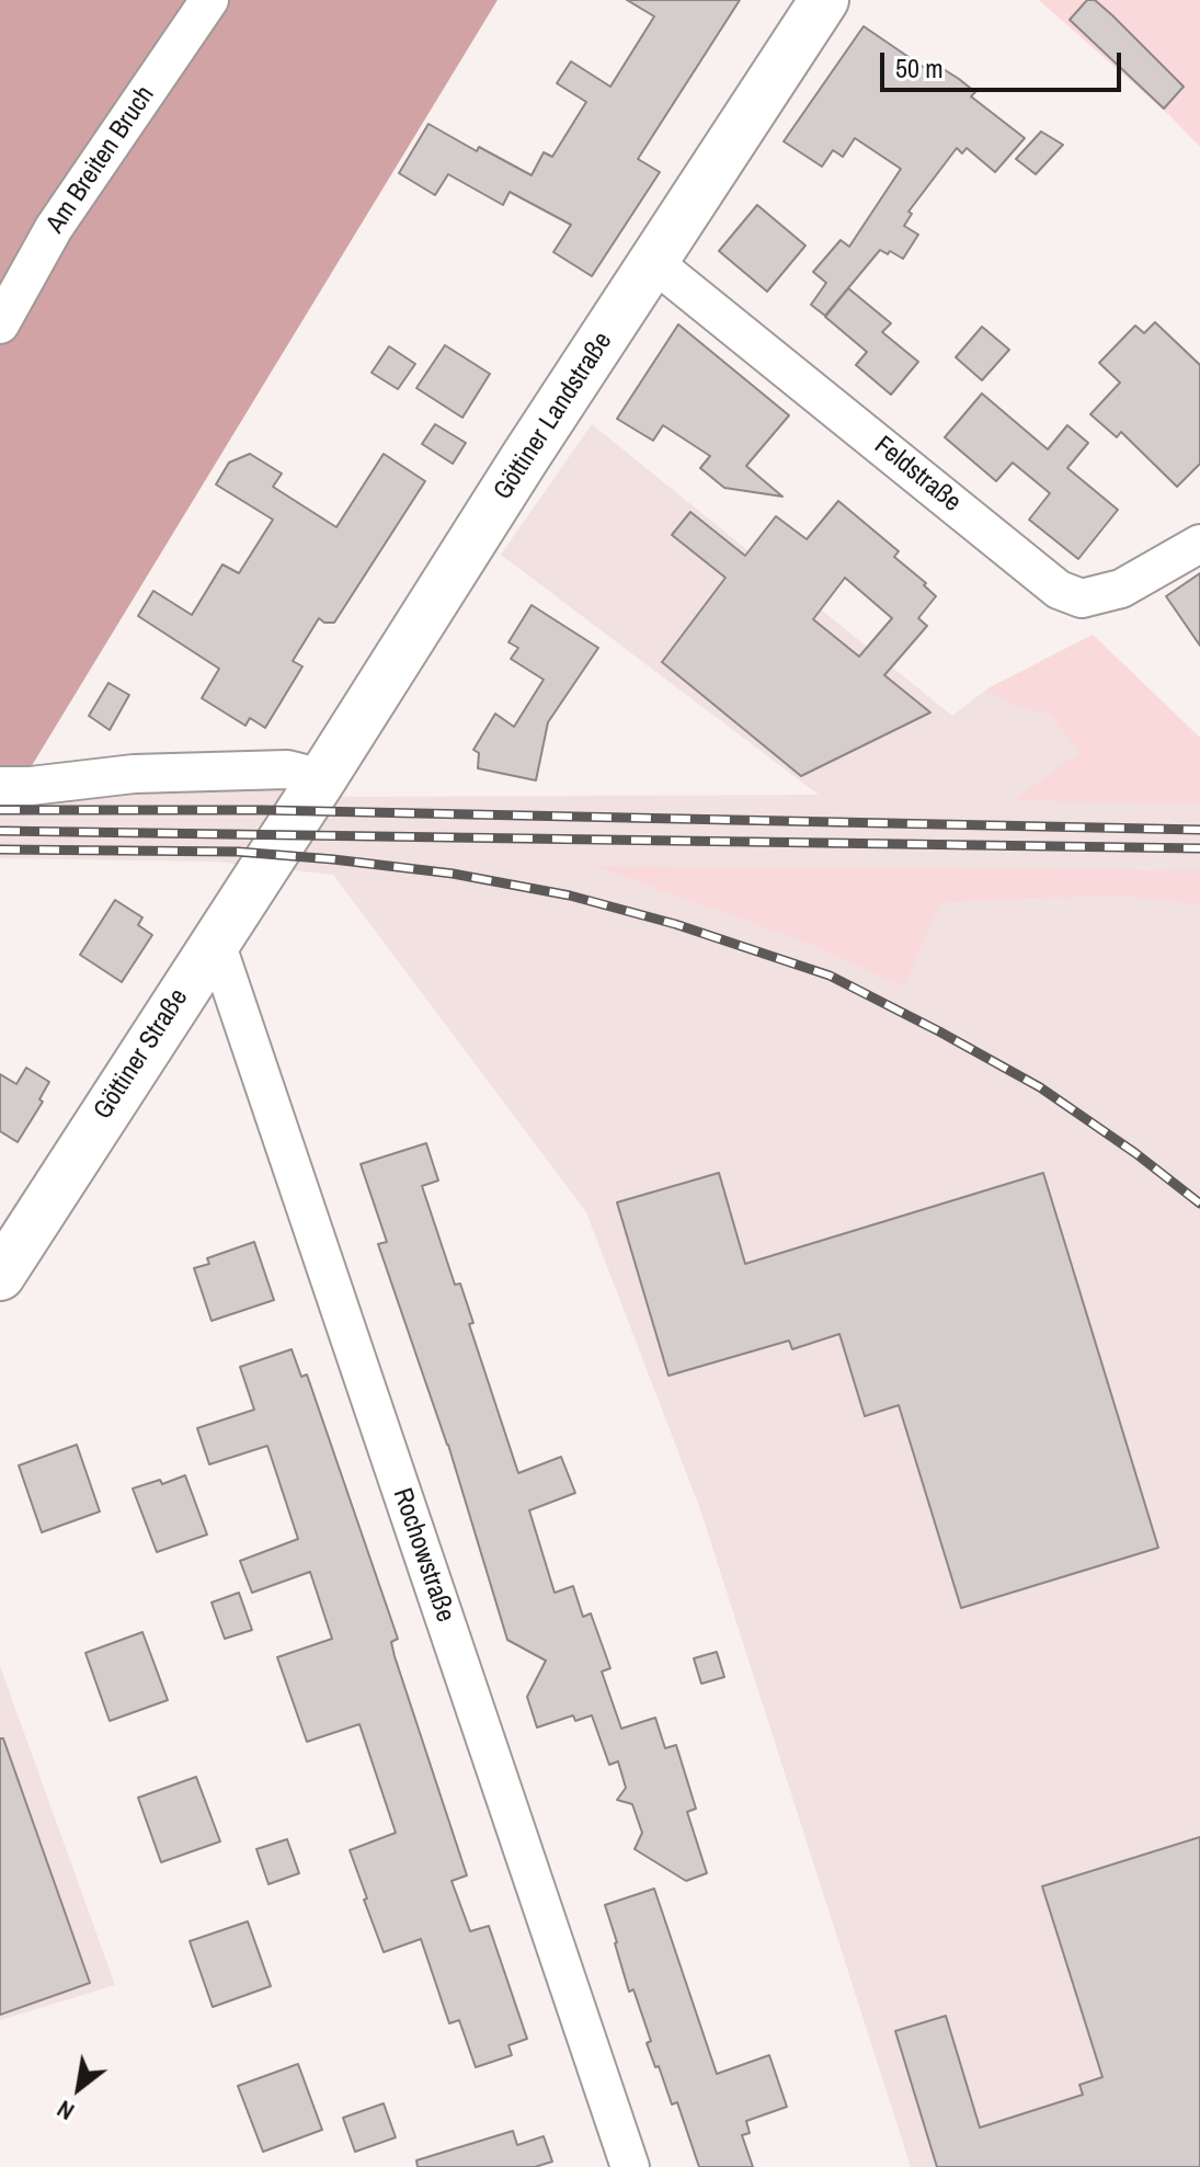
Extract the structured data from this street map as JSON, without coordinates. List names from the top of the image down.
{
  "streets": {
    "street": [
      "Am Breiten Bruch",
      "Göttiner Landstraße",
      "Feldstraße",
      "Göttiner Straße",
      "Rochowstraße"
    ]
  },
  "crossings": [
    ["Göttiner Landstraße", "Feldstraße"],
    ["Göttiner Landstraße", "Göttiner Straße"],
    ["Göttiner Straße", "Rochowstraße"]
  ],
  "scale_bar": "50 m",
  "north": "bottom left"
}
